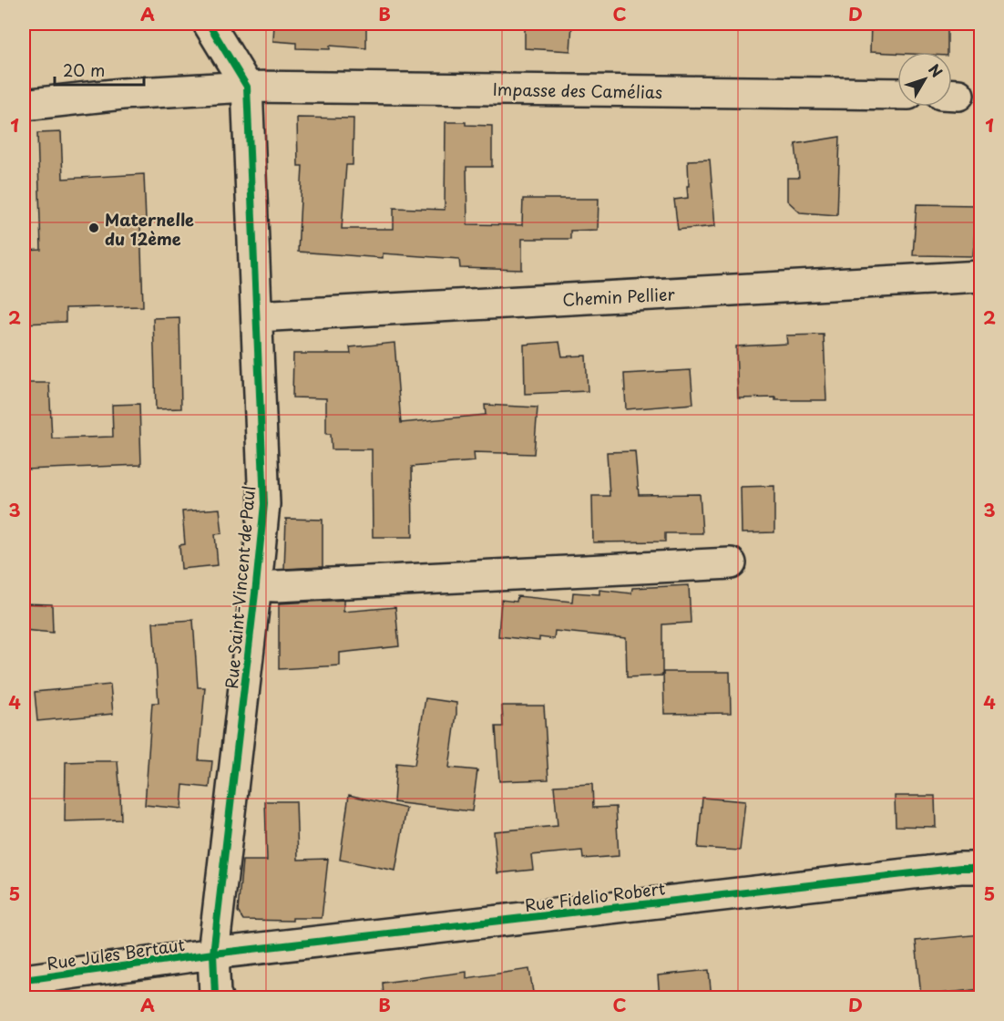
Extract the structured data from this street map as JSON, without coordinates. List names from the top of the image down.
{
  "streets": {
    "street": [
      "Impasse des Camélias",
      "Chemin Pellier",
      "Rue Saint-Vincent de Paul",
      "Rue Fidelio Robert",
      "Rue Jules Bertaut"
    ]
  },
  "crossings": [
    ["Impasse des Camélias", "Rue Saint-Vincent de Paul"],
    ["Chemin Pellier", "Rue Saint-Vincent de Paul"],
    ["Rue Saint-Vincent de Paul", "Rue Fidelio Robert"],
    ["Rue Saint-Vincent de Paul", "Rue Jules Bertaut"],
    ["Rue Fidelio Robert", "Rue Jules Bertaut"]
  ],
  "places": ["Maternelle du 12ème"],
  "scale_bar": "20 m",
  "north": "top right",
  "grid": {
    "columns": [
      "A",
      "B",
      "C",
      "D"
    ],
    "rows": [
      "1",
      "2",
      "3",
      "4",
      "5"
    ]
  }
}
